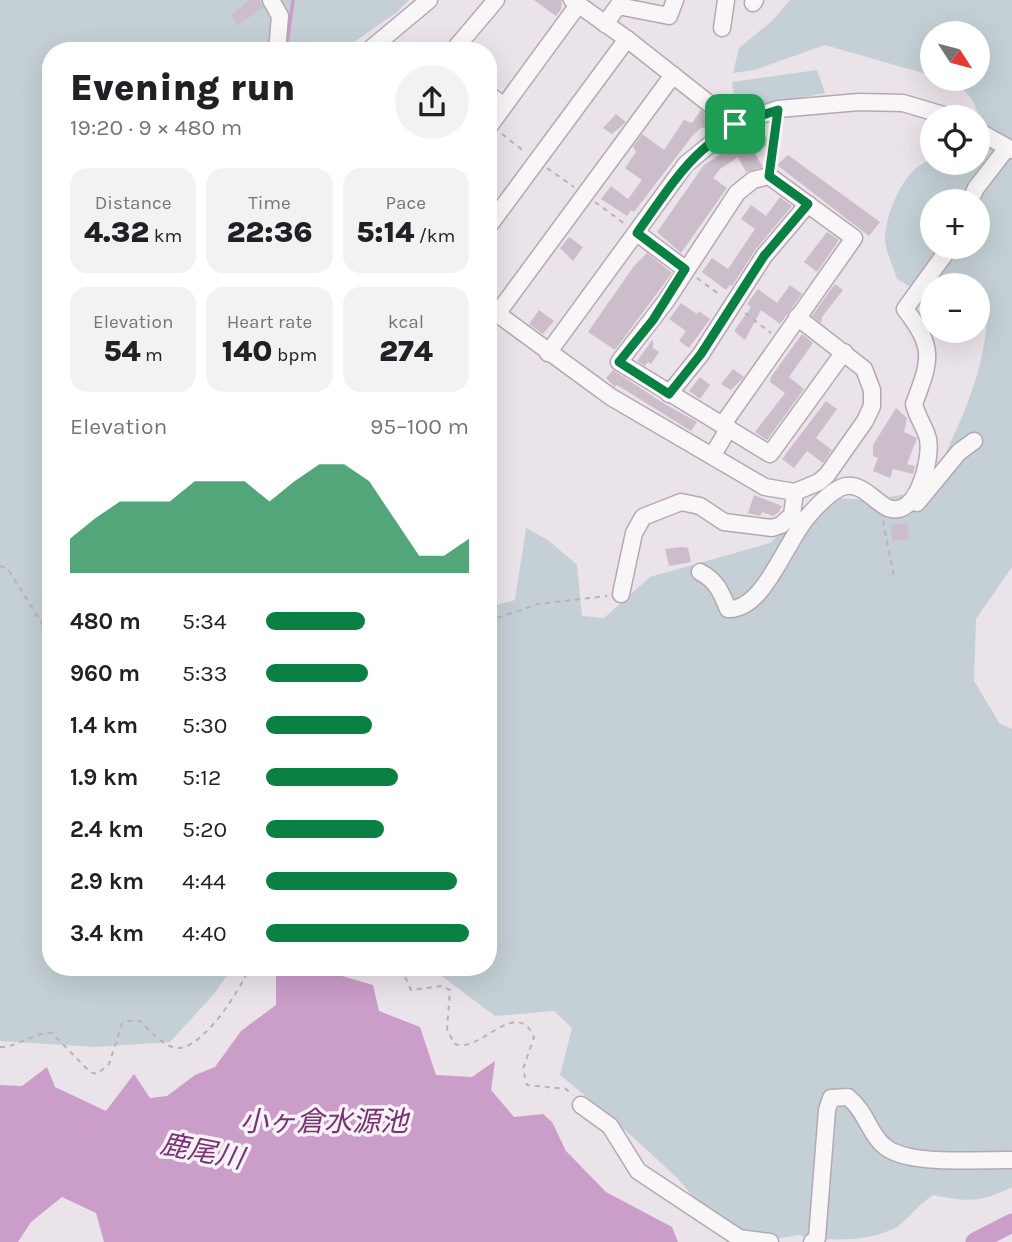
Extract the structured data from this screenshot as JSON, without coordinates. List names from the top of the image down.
{
  "water": ["小ヶ倉水源池", "鹿尾川"],
  "north": "bottom right",
  "page": {
    "map_buttons": ["+", "−"],
    "heading": ["Evening run", "19:20 · 9 × 480 m"],
    "stats": [
      ["Distance", "4.32 km"],
      ["Time", "22:36"],
      ["Pace", "5:14 /km"],
      ["Elevation", "54 m"],
      ["Heart rate", "140 bpm"],
      ["kcal", "274"]
    ],
    "chart": ["Elevation", "95–100 m"],
    "list": [
      {
        "name": "480 m",
        "note": "5:34"
      },
      {
        "name": "960 m",
        "note": "5:33"
      },
      {
        "name": "1.4 km",
        "note": "5:30"
      },
      {
        "name": "1.9 km",
        "note": "5:12"
      },
      {
        "name": "2.4 km",
        "note": "5:20"
      },
      {
        "name": "2.9 km",
        "note": "4:44"
      },
      {
        "name": "3.4 km",
        "note": "4:40"
      }
    ]
  }
}
